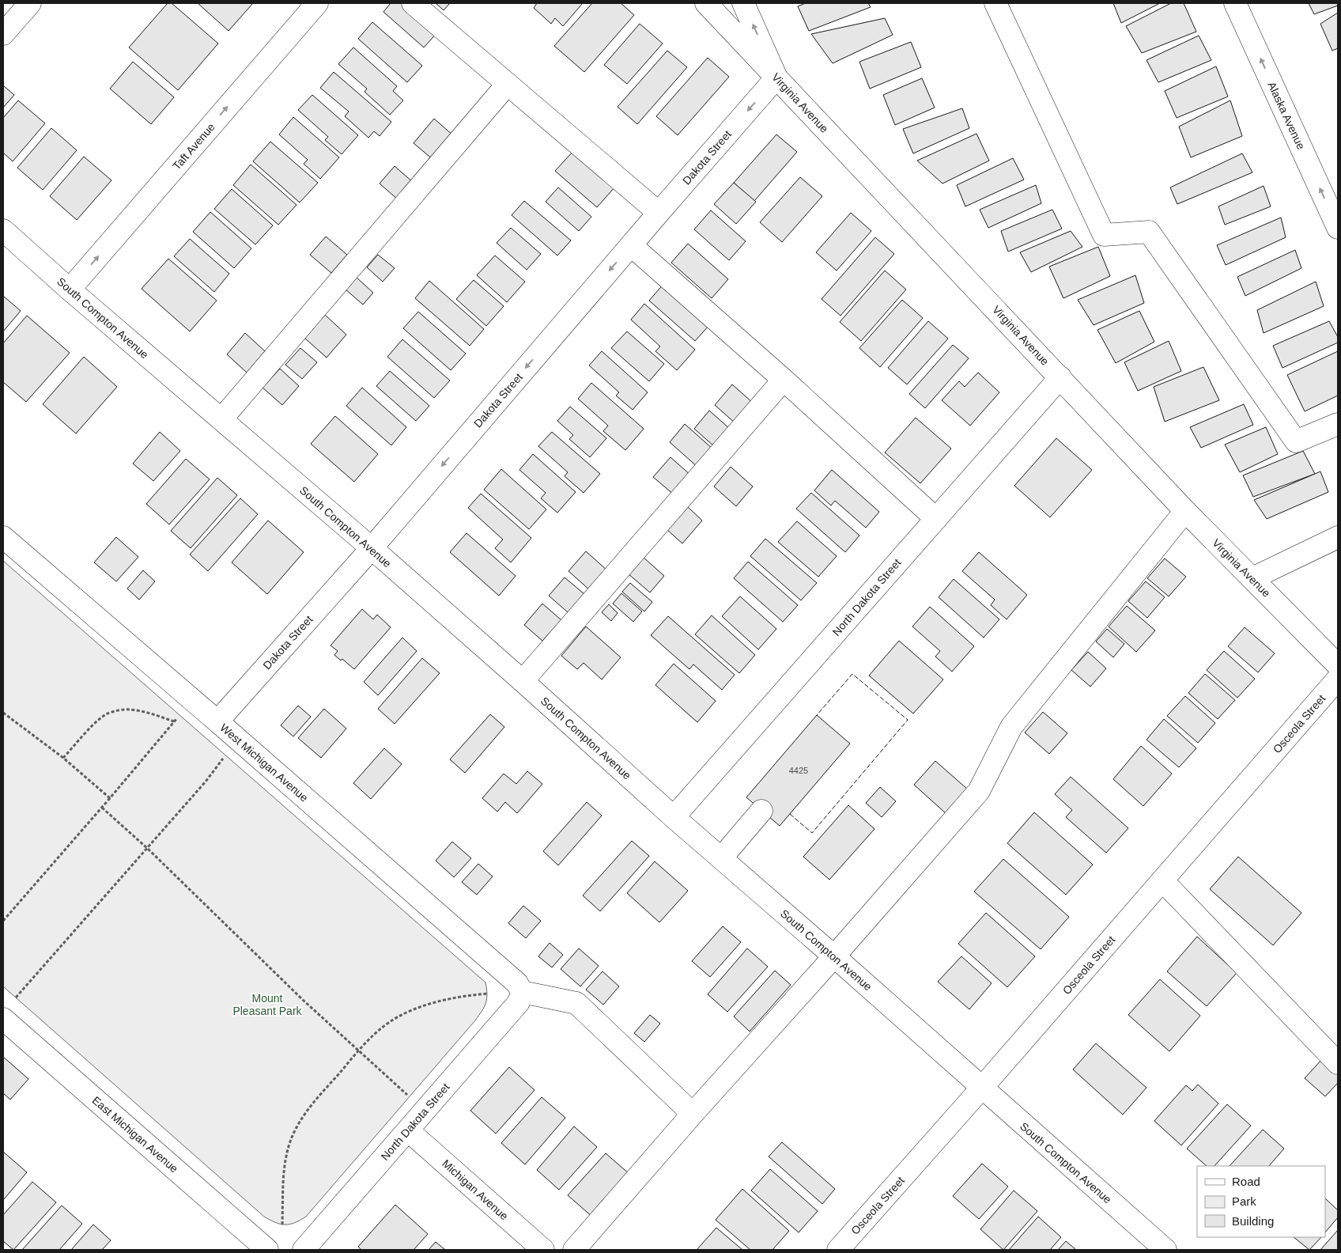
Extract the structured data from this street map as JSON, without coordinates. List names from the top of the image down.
{
  "streets": {
    "street": [
      "Virginia Avenue",
      "Alaska Avenue",
      "Taft Avenue",
      "Dakota Street",
      "South Compton Avenue",
      "North Dakota Street",
      "Osceola Street",
      "West Michigan Avenue",
      "East Michigan Avenue",
      "Michigan Avenue"
    ]
  },
  "crossings": [
    ["Virginia Avenue", "Dakota Street"],
    ["Virginia Avenue", "North Dakota Street"],
    ["Taft Avenue", "South Compton Avenue"],
    ["Dakota Street", "South Compton Avenue"],
    ["Dakota Street", "West Michigan Avenue"],
    ["South Compton Avenue", "North Dakota Street"],
    ["South Compton Avenue", "Osceola Street"],
    ["North Dakota Street", "West Michigan Avenue"],
    ["North Dakota Street", "Michigan Avenue"]
  ],
  "one_way": ["Alaska Avenue", "Taft Avenue", "Dakota Street"],
  "parks": ["Mount Pleasant Park"],
  "house_numbers": ["4425"],
  "legend": ["Road", "Park", "Building"]
}
